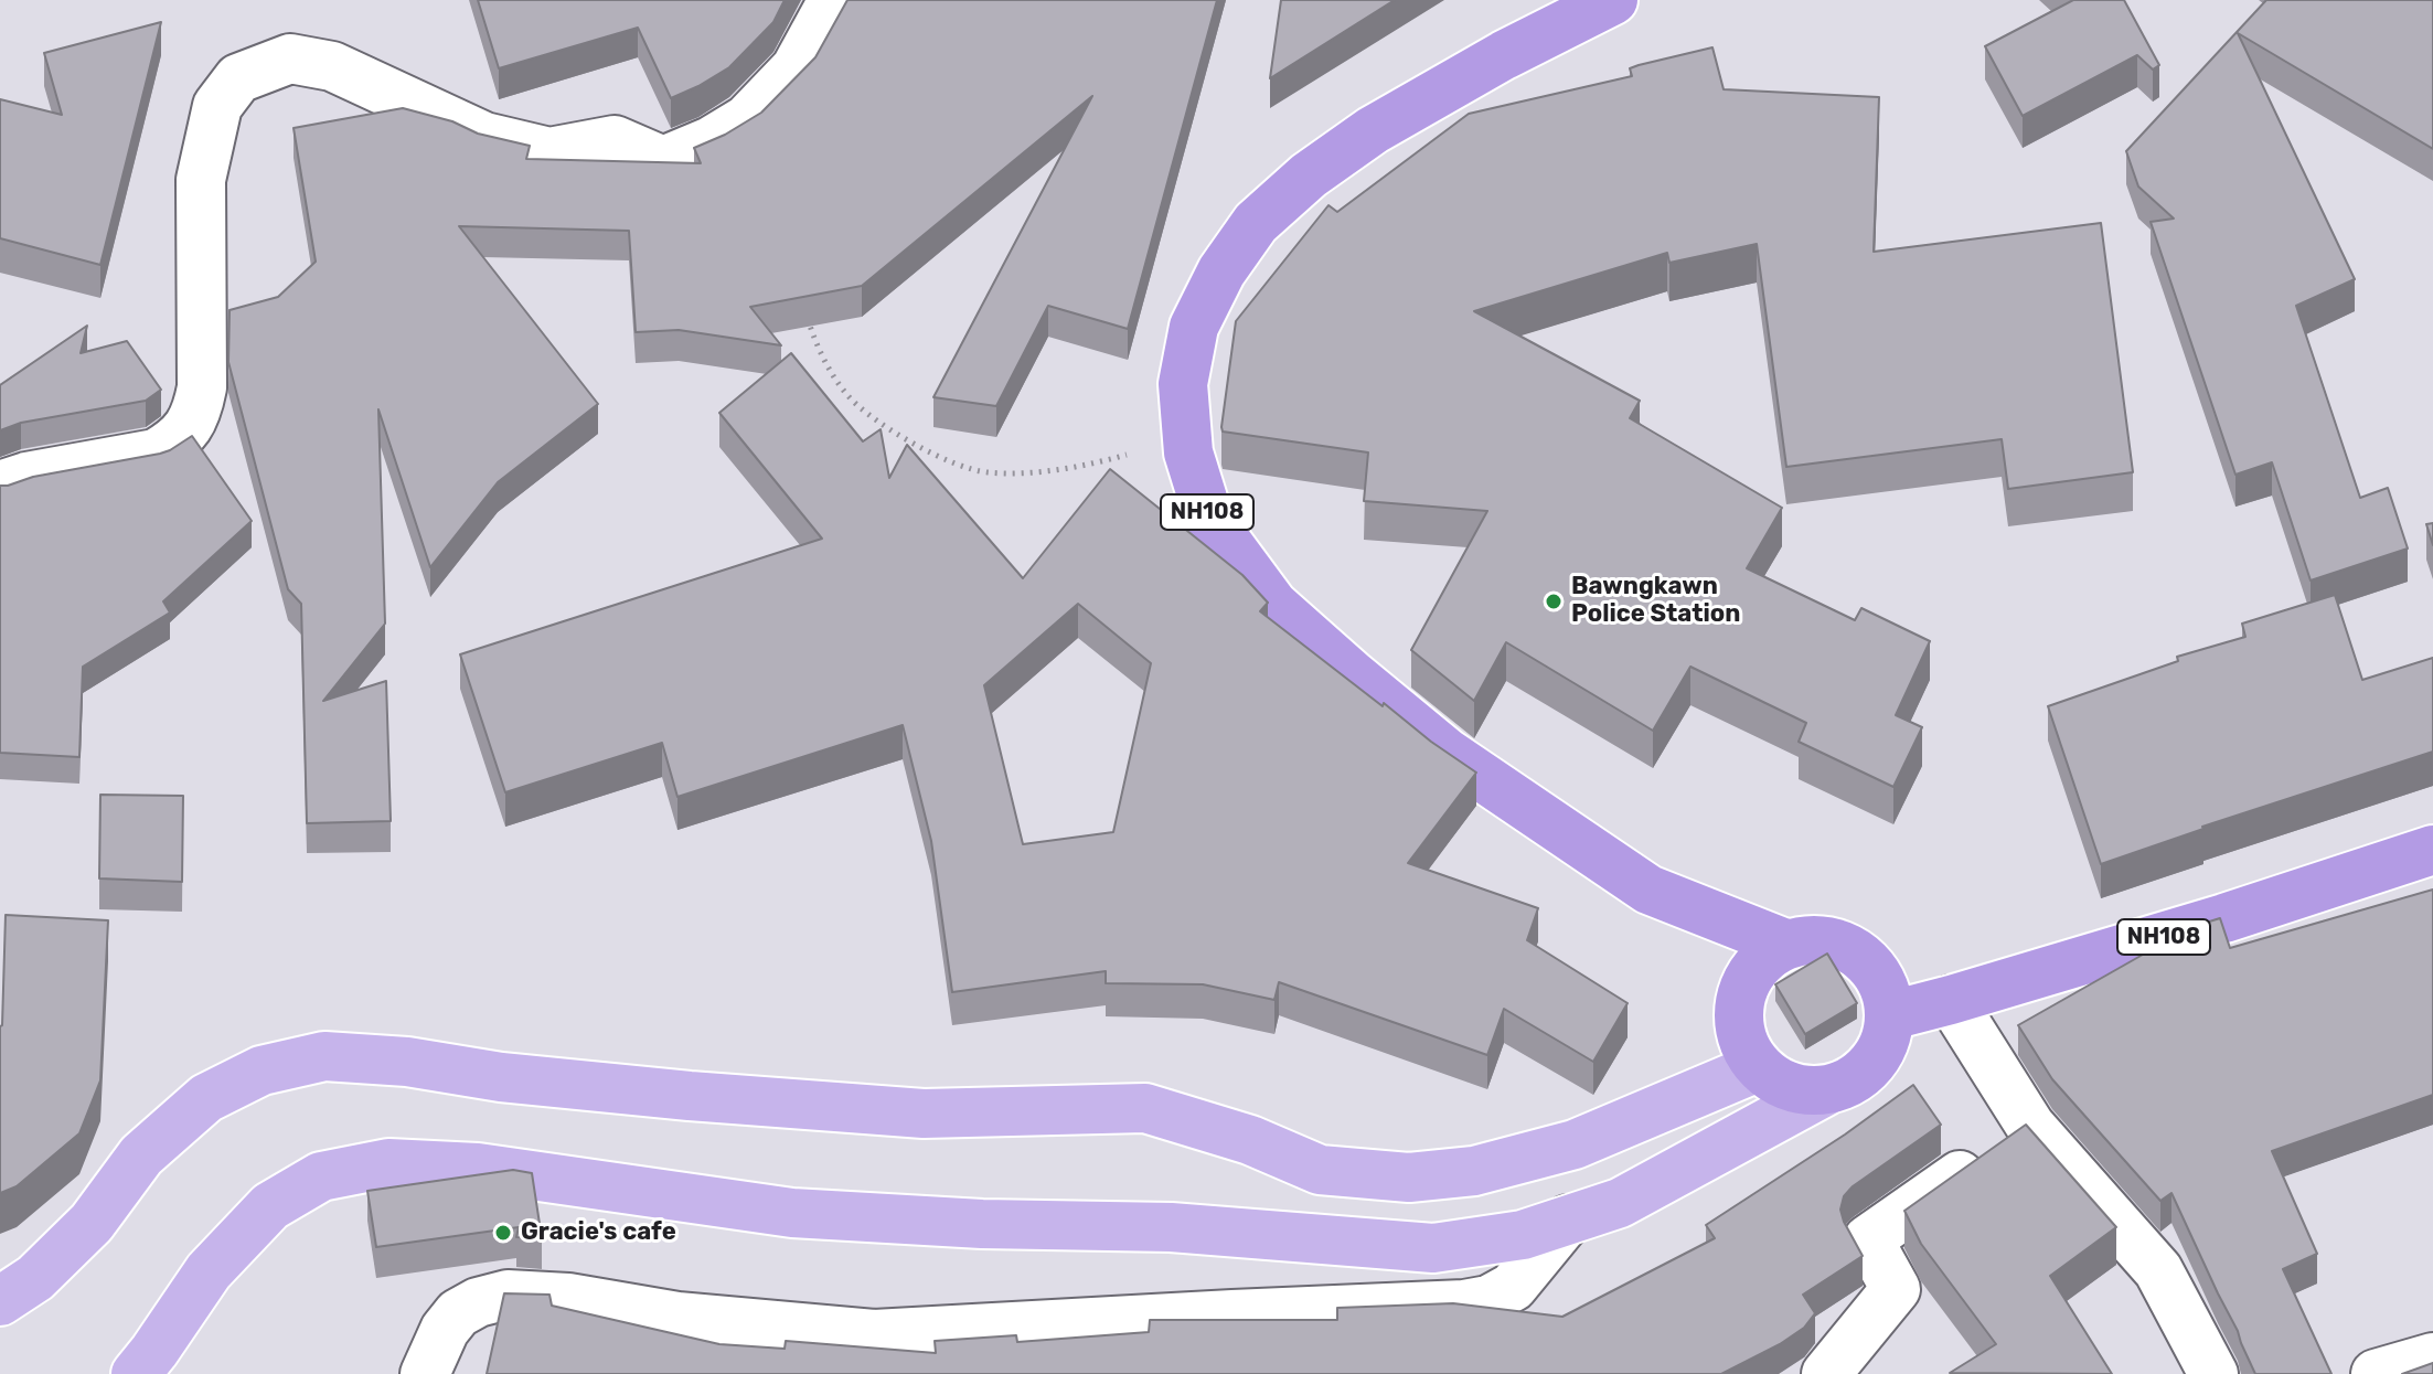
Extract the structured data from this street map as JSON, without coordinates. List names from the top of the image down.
{
  "streets": {
    "highway": ["NH108"]
  },
  "places": ["Bawngkawn Police Station", "Gracie's cafe"]
}
